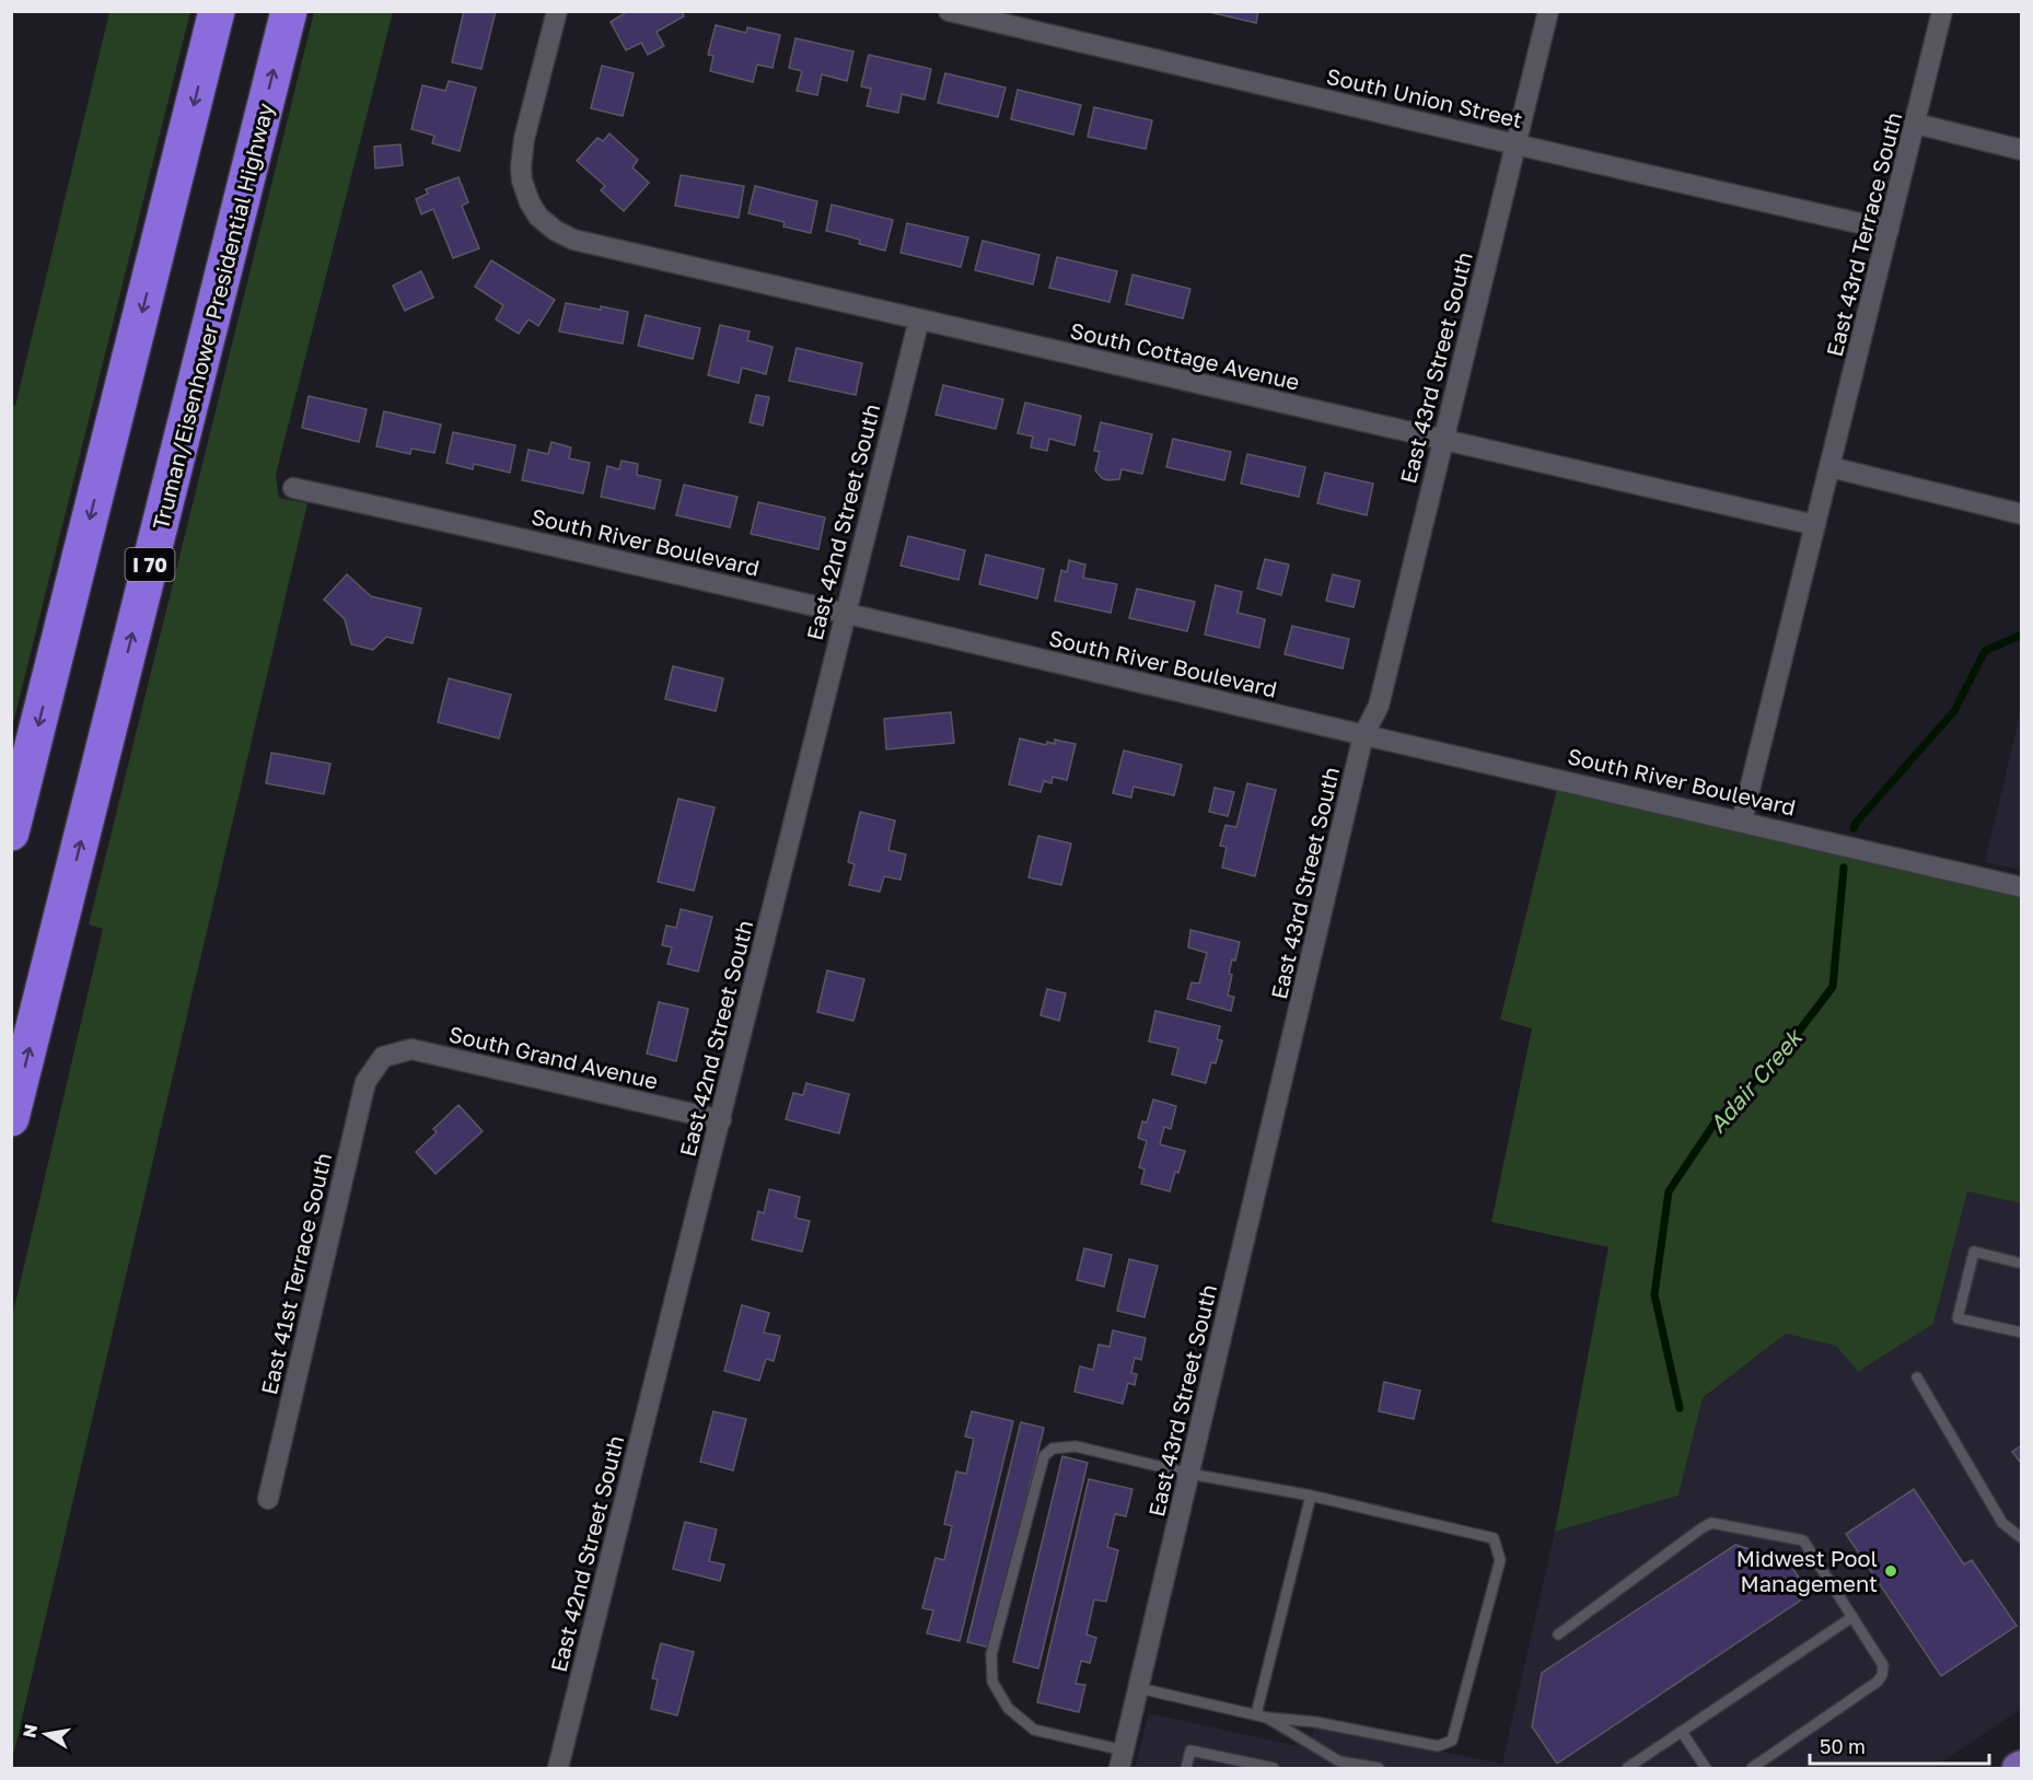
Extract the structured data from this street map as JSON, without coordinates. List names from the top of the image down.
{
  "streets": {
    "highway": ["Truman/Eisenhower Presidential Highway", "I 70"],
    "street": [
      "South Union Street",
      "East 43rd Terrace South",
      "South Cottage Avenue",
      "East 43rd Street South",
      "East 42nd Street South",
      "South River Boulevard",
      "South Grand Avenue",
      "East 41st Terrace South"
    ]
  },
  "crossings": [
    ["South Union Street", "East 43rd Terrace South"],
    ["South Union Street", "East 43rd Street South"],
    ["East 43rd Terrace South", "South Cottage Avenue"],
    ["South Cottage Avenue", "East 43rd Street South"],
    ["South Cottage Avenue", "East 42nd Street South"],
    ["East 43rd Street South", "South River Boulevard"],
    ["East 42nd Street South", "South River Boulevard"],
    ["East 42nd Street South", "South Grand Avenue"],
    ["South Grand Avenue", "East 41st Terrace South"]
  ],
  "water": ["Adair Creek"],
  "places": ["Midwest Pool Management"],
  "scale_bar": "50 m",
  "north": "left"
}
